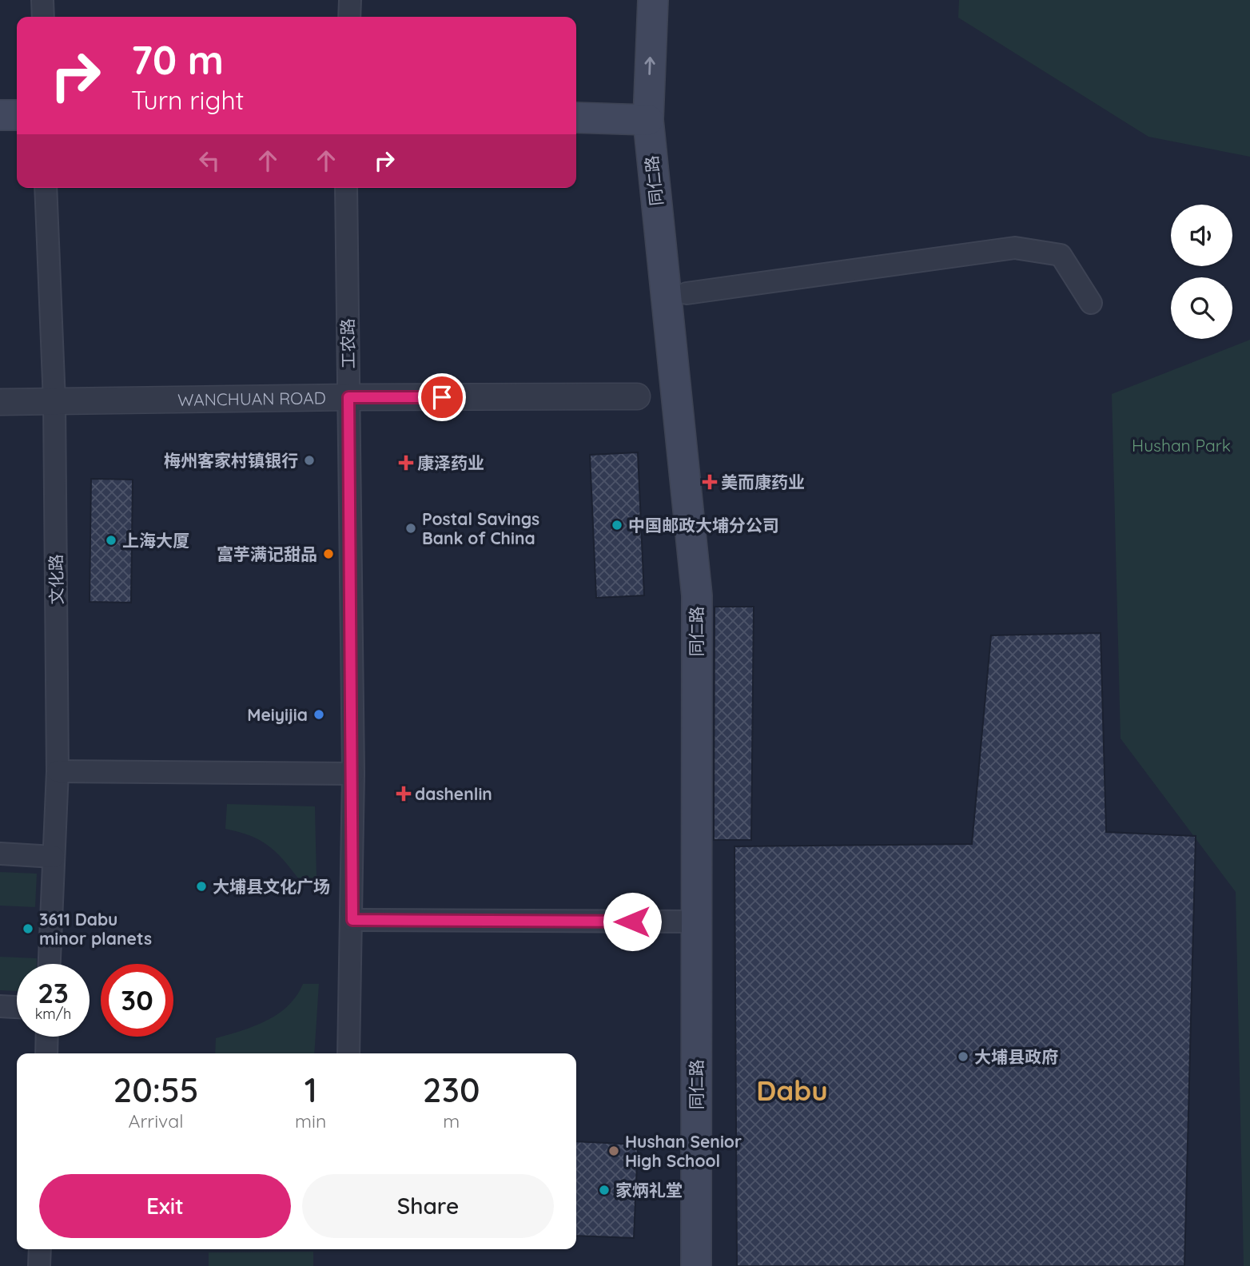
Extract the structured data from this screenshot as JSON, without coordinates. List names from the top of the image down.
{
  "streets": {
    "main road": ["同仁路"],
    "street": ["工农路", "WANCHUAN ROAD", "文化路"]
  },
  "crossings": [
    ["工农路", "WANCHUAN ROAD"],
    ["WANCHUAN ROAD", "文化路"]
  ],
  "districts": ["Dabu"],
  "parks": ["Hushan Park"],
  "places": {
    "other": [
      "梅州客家村镇银行",
      "中国邮政大埔分公司",
      "Postal Savings Bank of China",
      "上海大厦",
      "富芋满记甜品",
      "Meiyijia",
      "大埔县文化广场",
      "3611 Dabu minor planets",
      "大埔县政府",
      "Hushan Senior High School",
      "家炳礼堂"
    ],
    "health": ["康泽药业", "美而康药业", "dashenlin"]
  },
  "page": {
    "turn": ["70 m", "Turn right"],
    "speed": "23 km/h",
    "limit": "30",
    "eta": [
      "20:55",
      "Arrival",
      "1",
      "min",
      "230",
      "m"
    ],
    "buttons": ["Exit", "Share"]
  }
}
